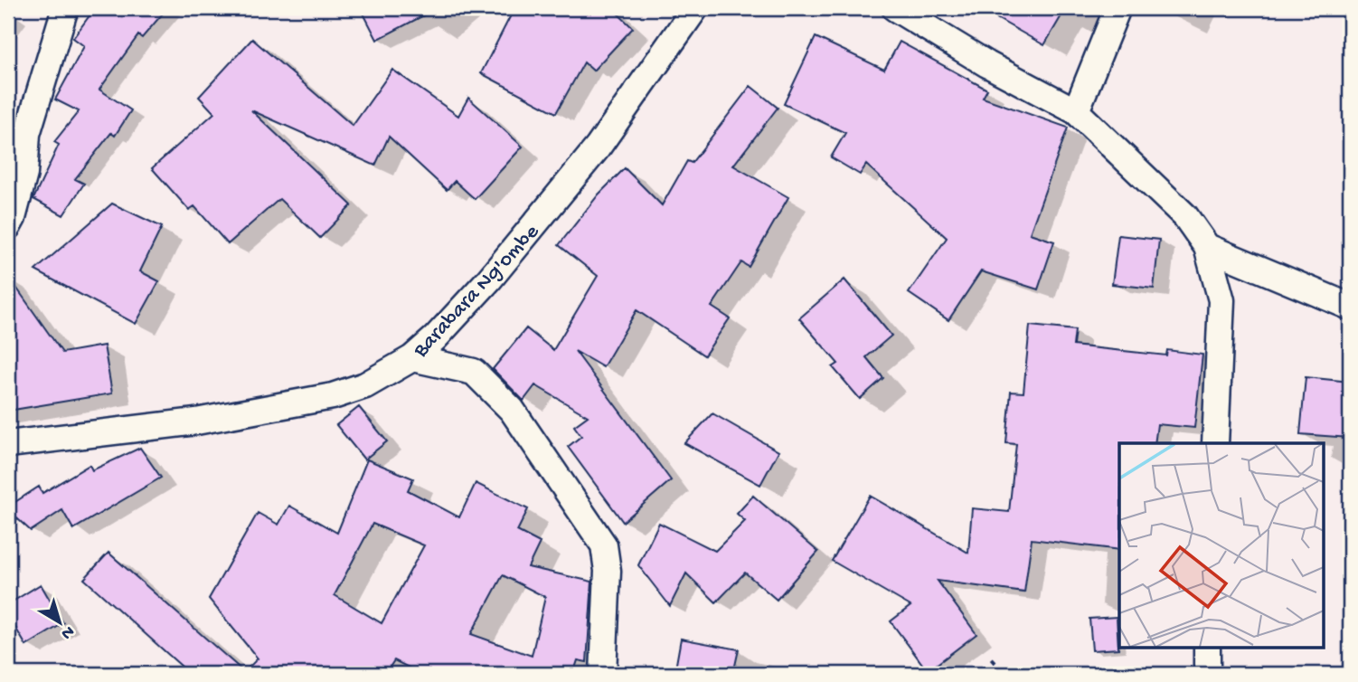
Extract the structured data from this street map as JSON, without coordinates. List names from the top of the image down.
{
  "streets": {
    "street": ["Barabara Ng'ombe"]
  },
  "north": "bottom right"
}
